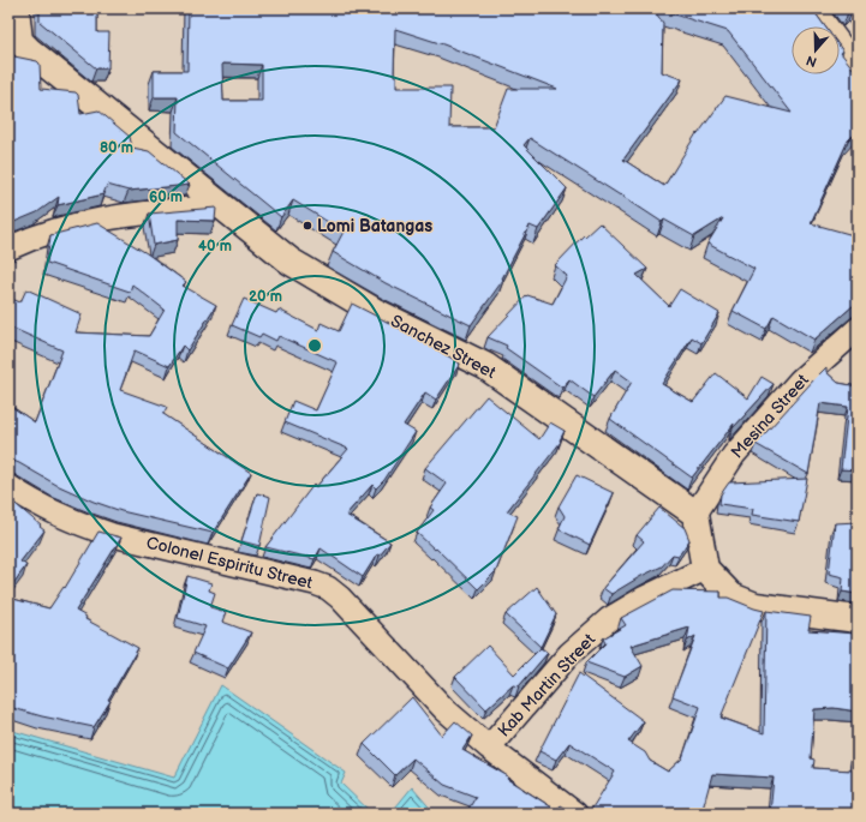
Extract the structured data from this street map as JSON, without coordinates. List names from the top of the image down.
{
  "streets": {
    "street": [
      "Sanchez Street",
      "Mesina Street",
      "Colonel Espiritu Street",
      "Kab Martin Street"
    ]
  },
  "crossings": [
    ["Sanchez Street", "Mesina Street"],
    ["Colonel Espiritu Street", "Kab Martin Street"]
  ],
  "places": ["Lomi Batangas"],
  "north": "bottom",
  "rings": [
    "80 m",
    "60 m",
    "40 m",
    "20 m"
  ]
}
